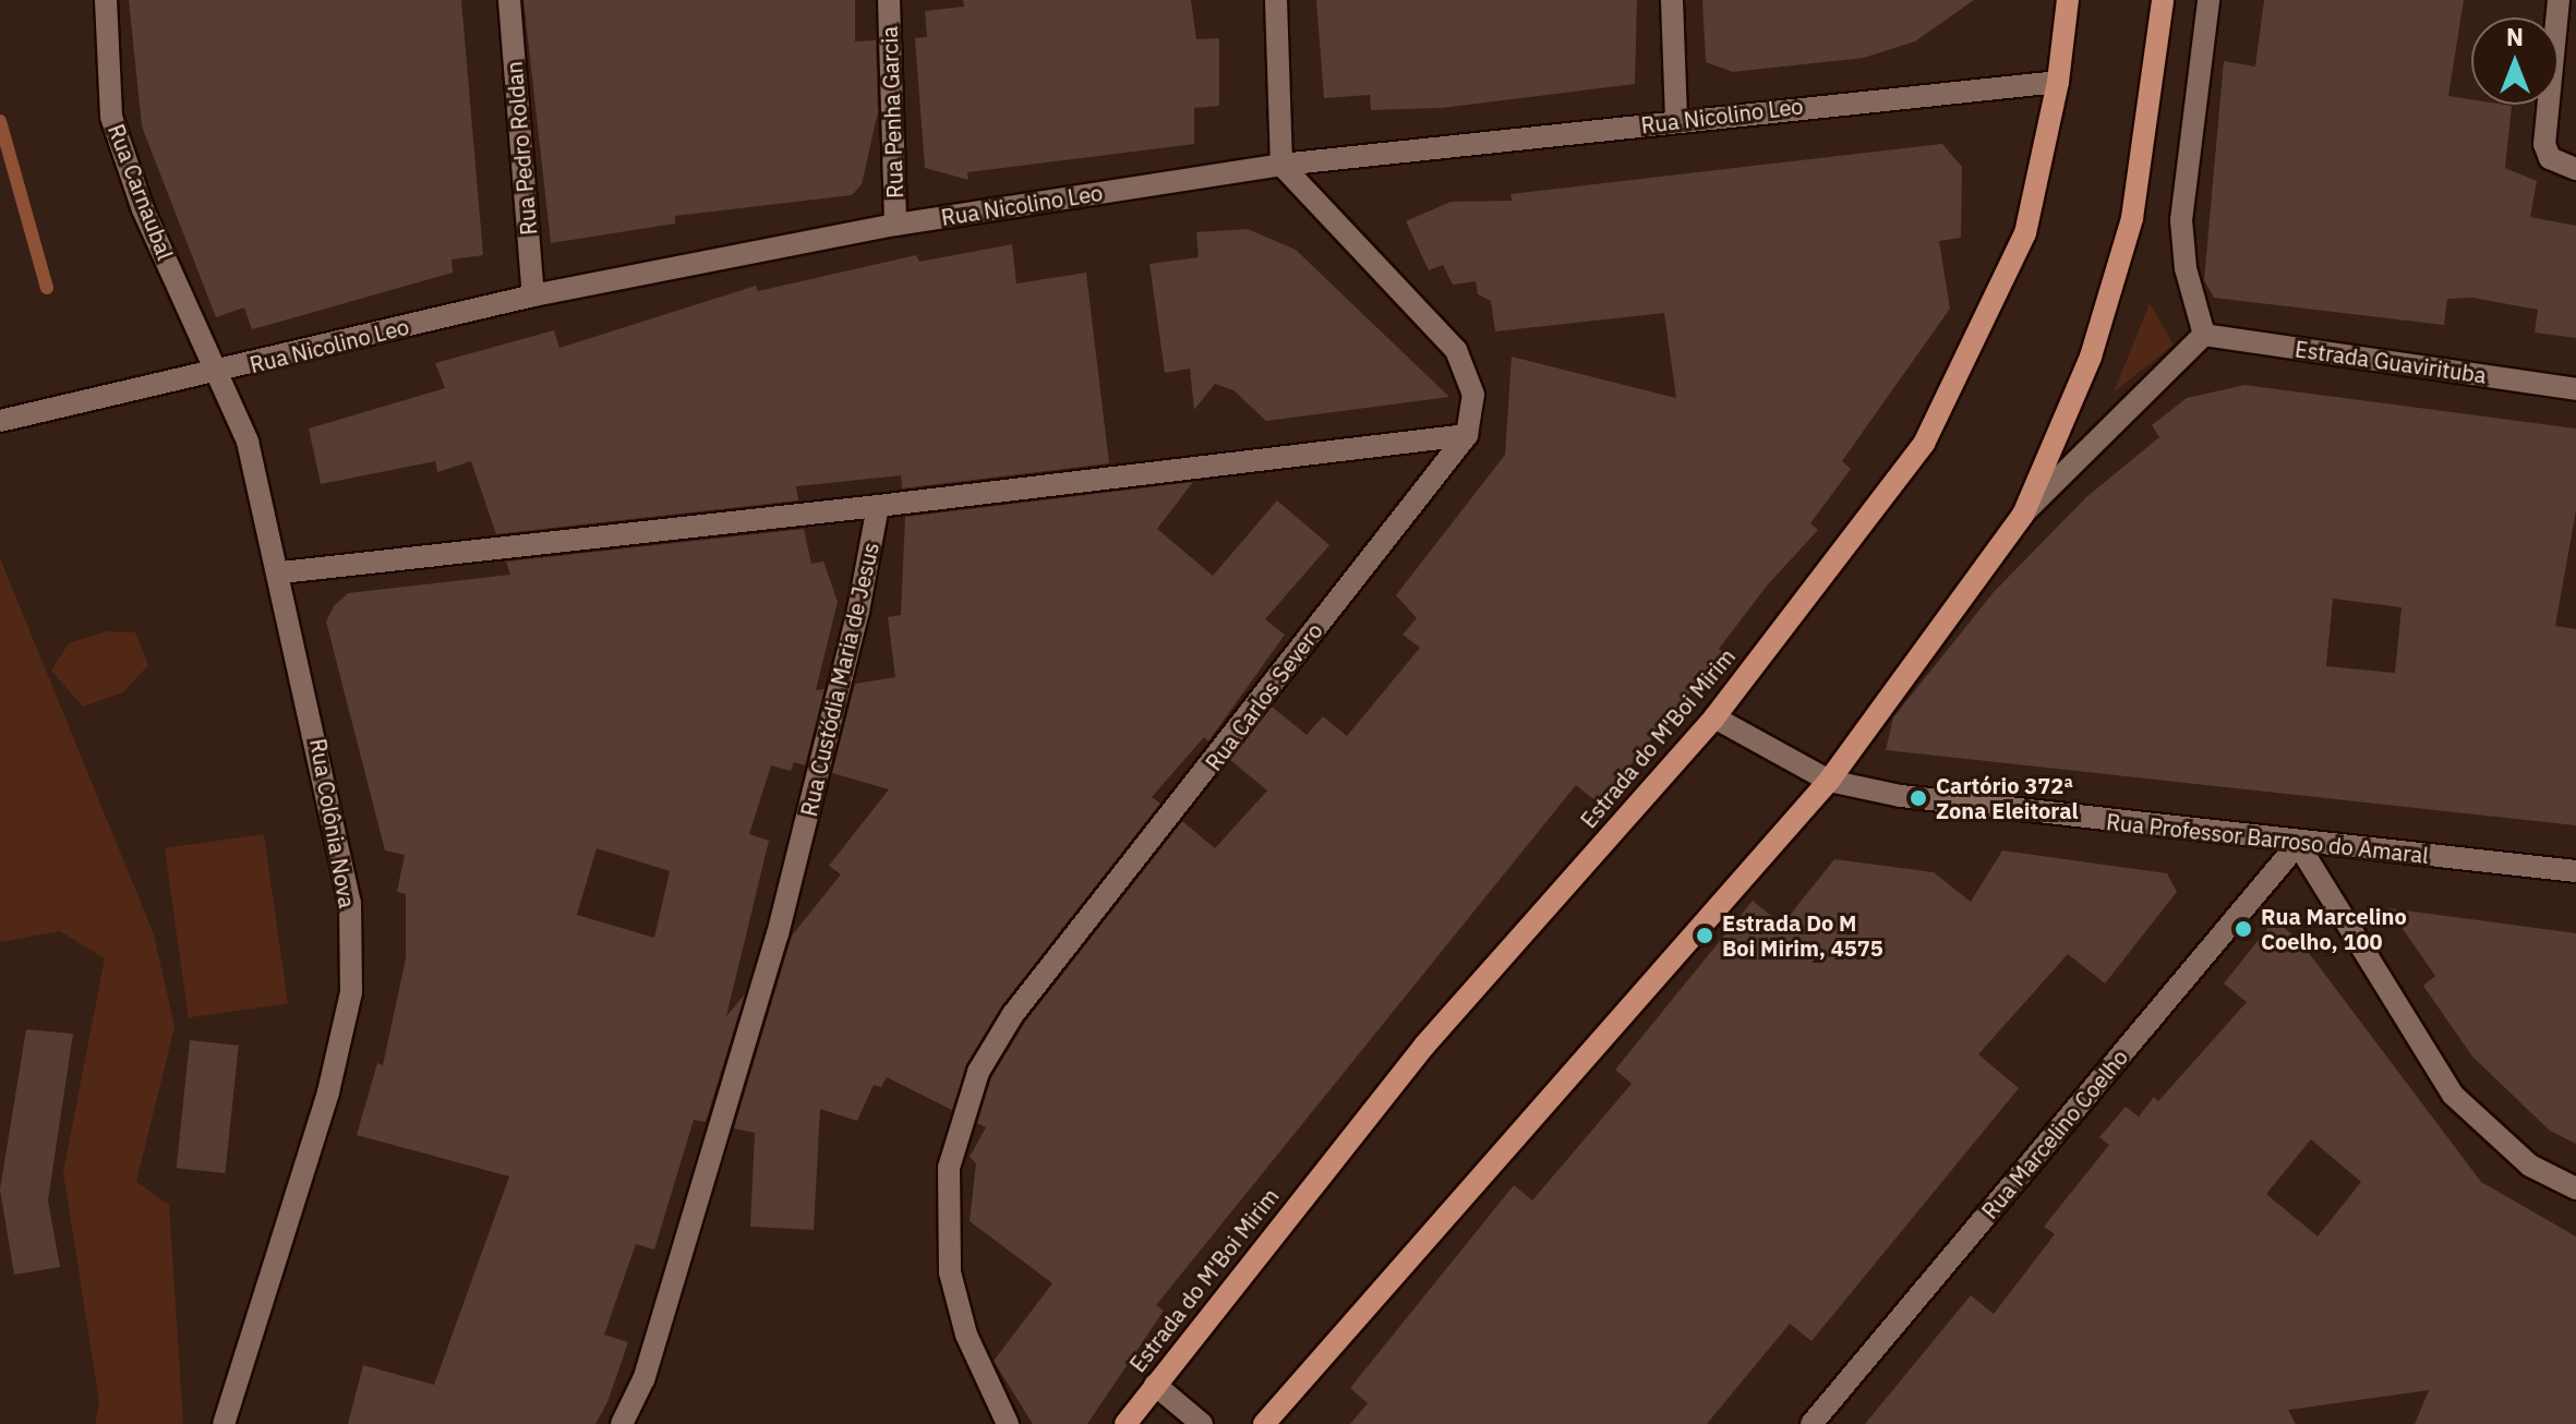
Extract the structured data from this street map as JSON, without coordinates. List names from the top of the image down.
{
  "streets": {
    "main road": ["Estrada do M'Boi Mirim"],
    "street": [
      "Rua Penha Garcia",
      "Rua Nicolino Leo",
      "Rua Pedro Roldan",
      "Rua Carnaubal",
      "Estrada Guavirituba",
      "Rua Custódia Maria de Jesus",
      "Rua Carlos Severo",
      "Rua Colônia Nova",
      "Rua Professor Barroso do Amaral",
      "Rua Marcelino Coelho"
    ]
  },
  "crossings": [
    ["Rua Penha Garcia", "Rua Nicolino Leo"],
    ["Rua Nicolino Leo", "Rua Pedro Roldan"],
    ["Rua Nicolino Leo", "Rua Carnaubal"],
    ["Rua Nicolino Leo", "Estrada do M'Boi Mirim"],
    ["Rua Nicolino Leo", "Rua Colônia Nova"],
    ["Rua Carnaubal", "Rua Colônia Nova"],
    ["Rua Custódia Maria de Jesus", "Rua Colônia Nova"],
    ["Estrada do M'Boi Mirim", "Rua Professor Barroso do Amaral"],
    ["Rua Professor Barroso do Amaral", "Rua Marcelino Coelho"]
  ],
  "places": ["Cartório 372ª Zona Eleitoral", "Rua Marcelino Coelho, 100", "Estrada Do M Boi Mirim, 4575"],
  "north": "top"
}
